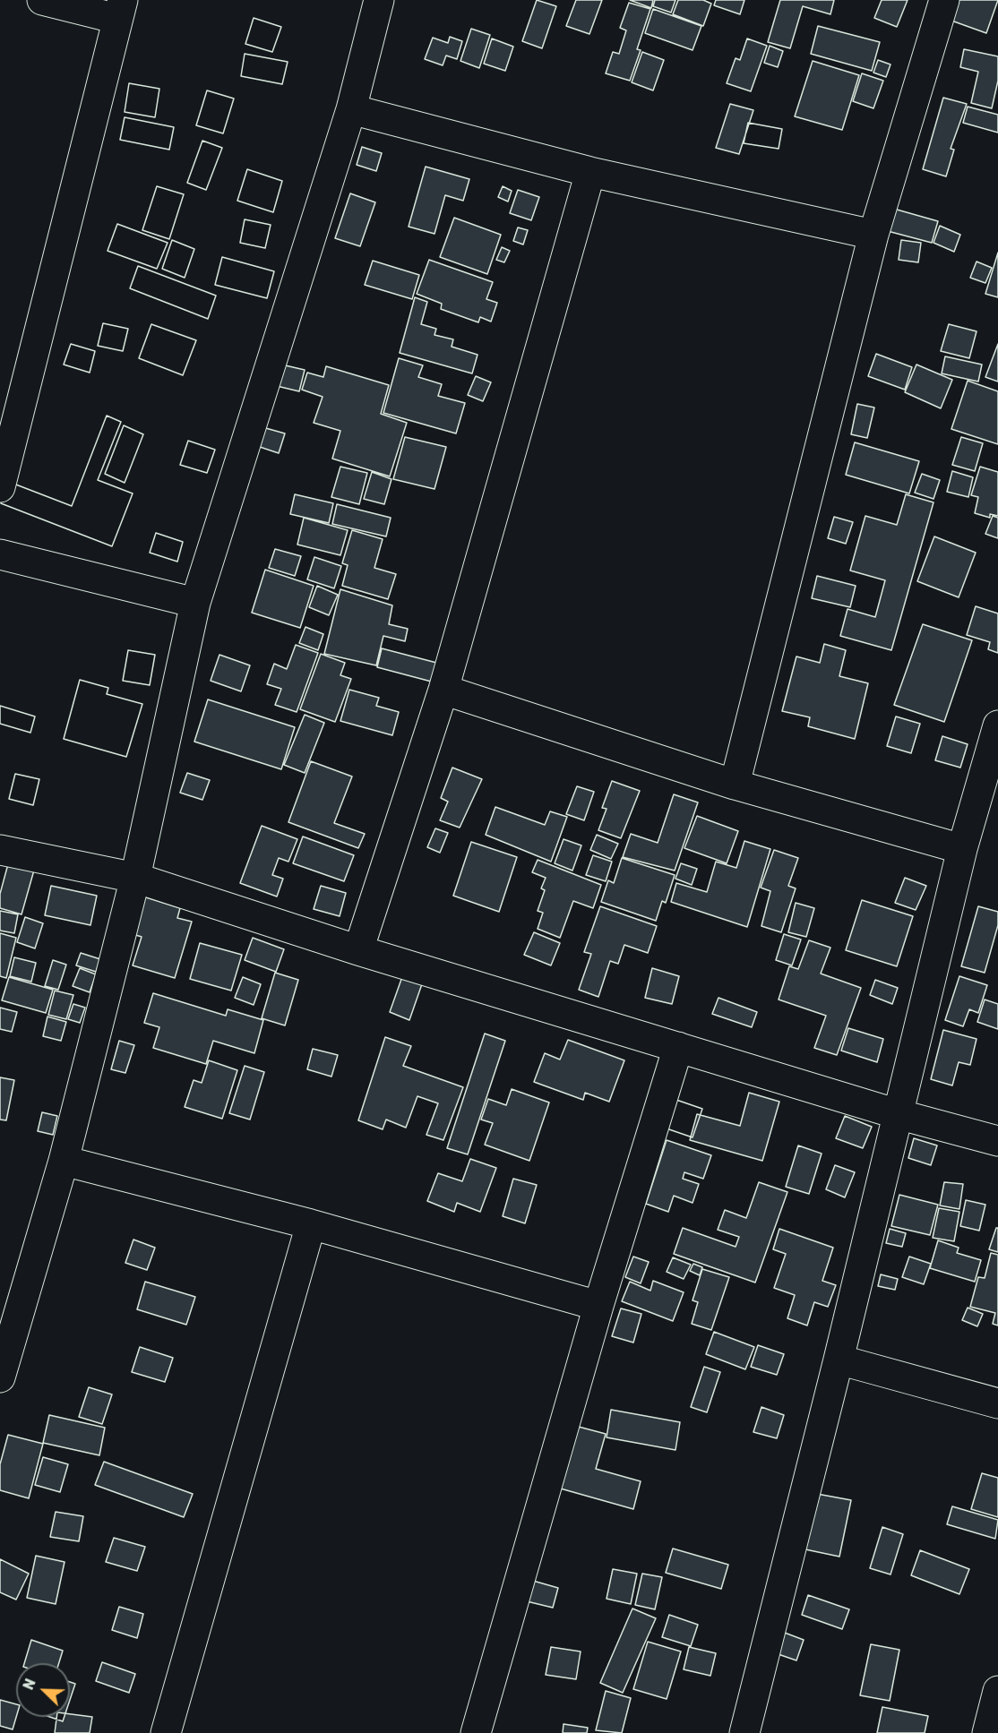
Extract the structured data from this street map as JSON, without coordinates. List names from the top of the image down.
{
  "north": "top left"
}
